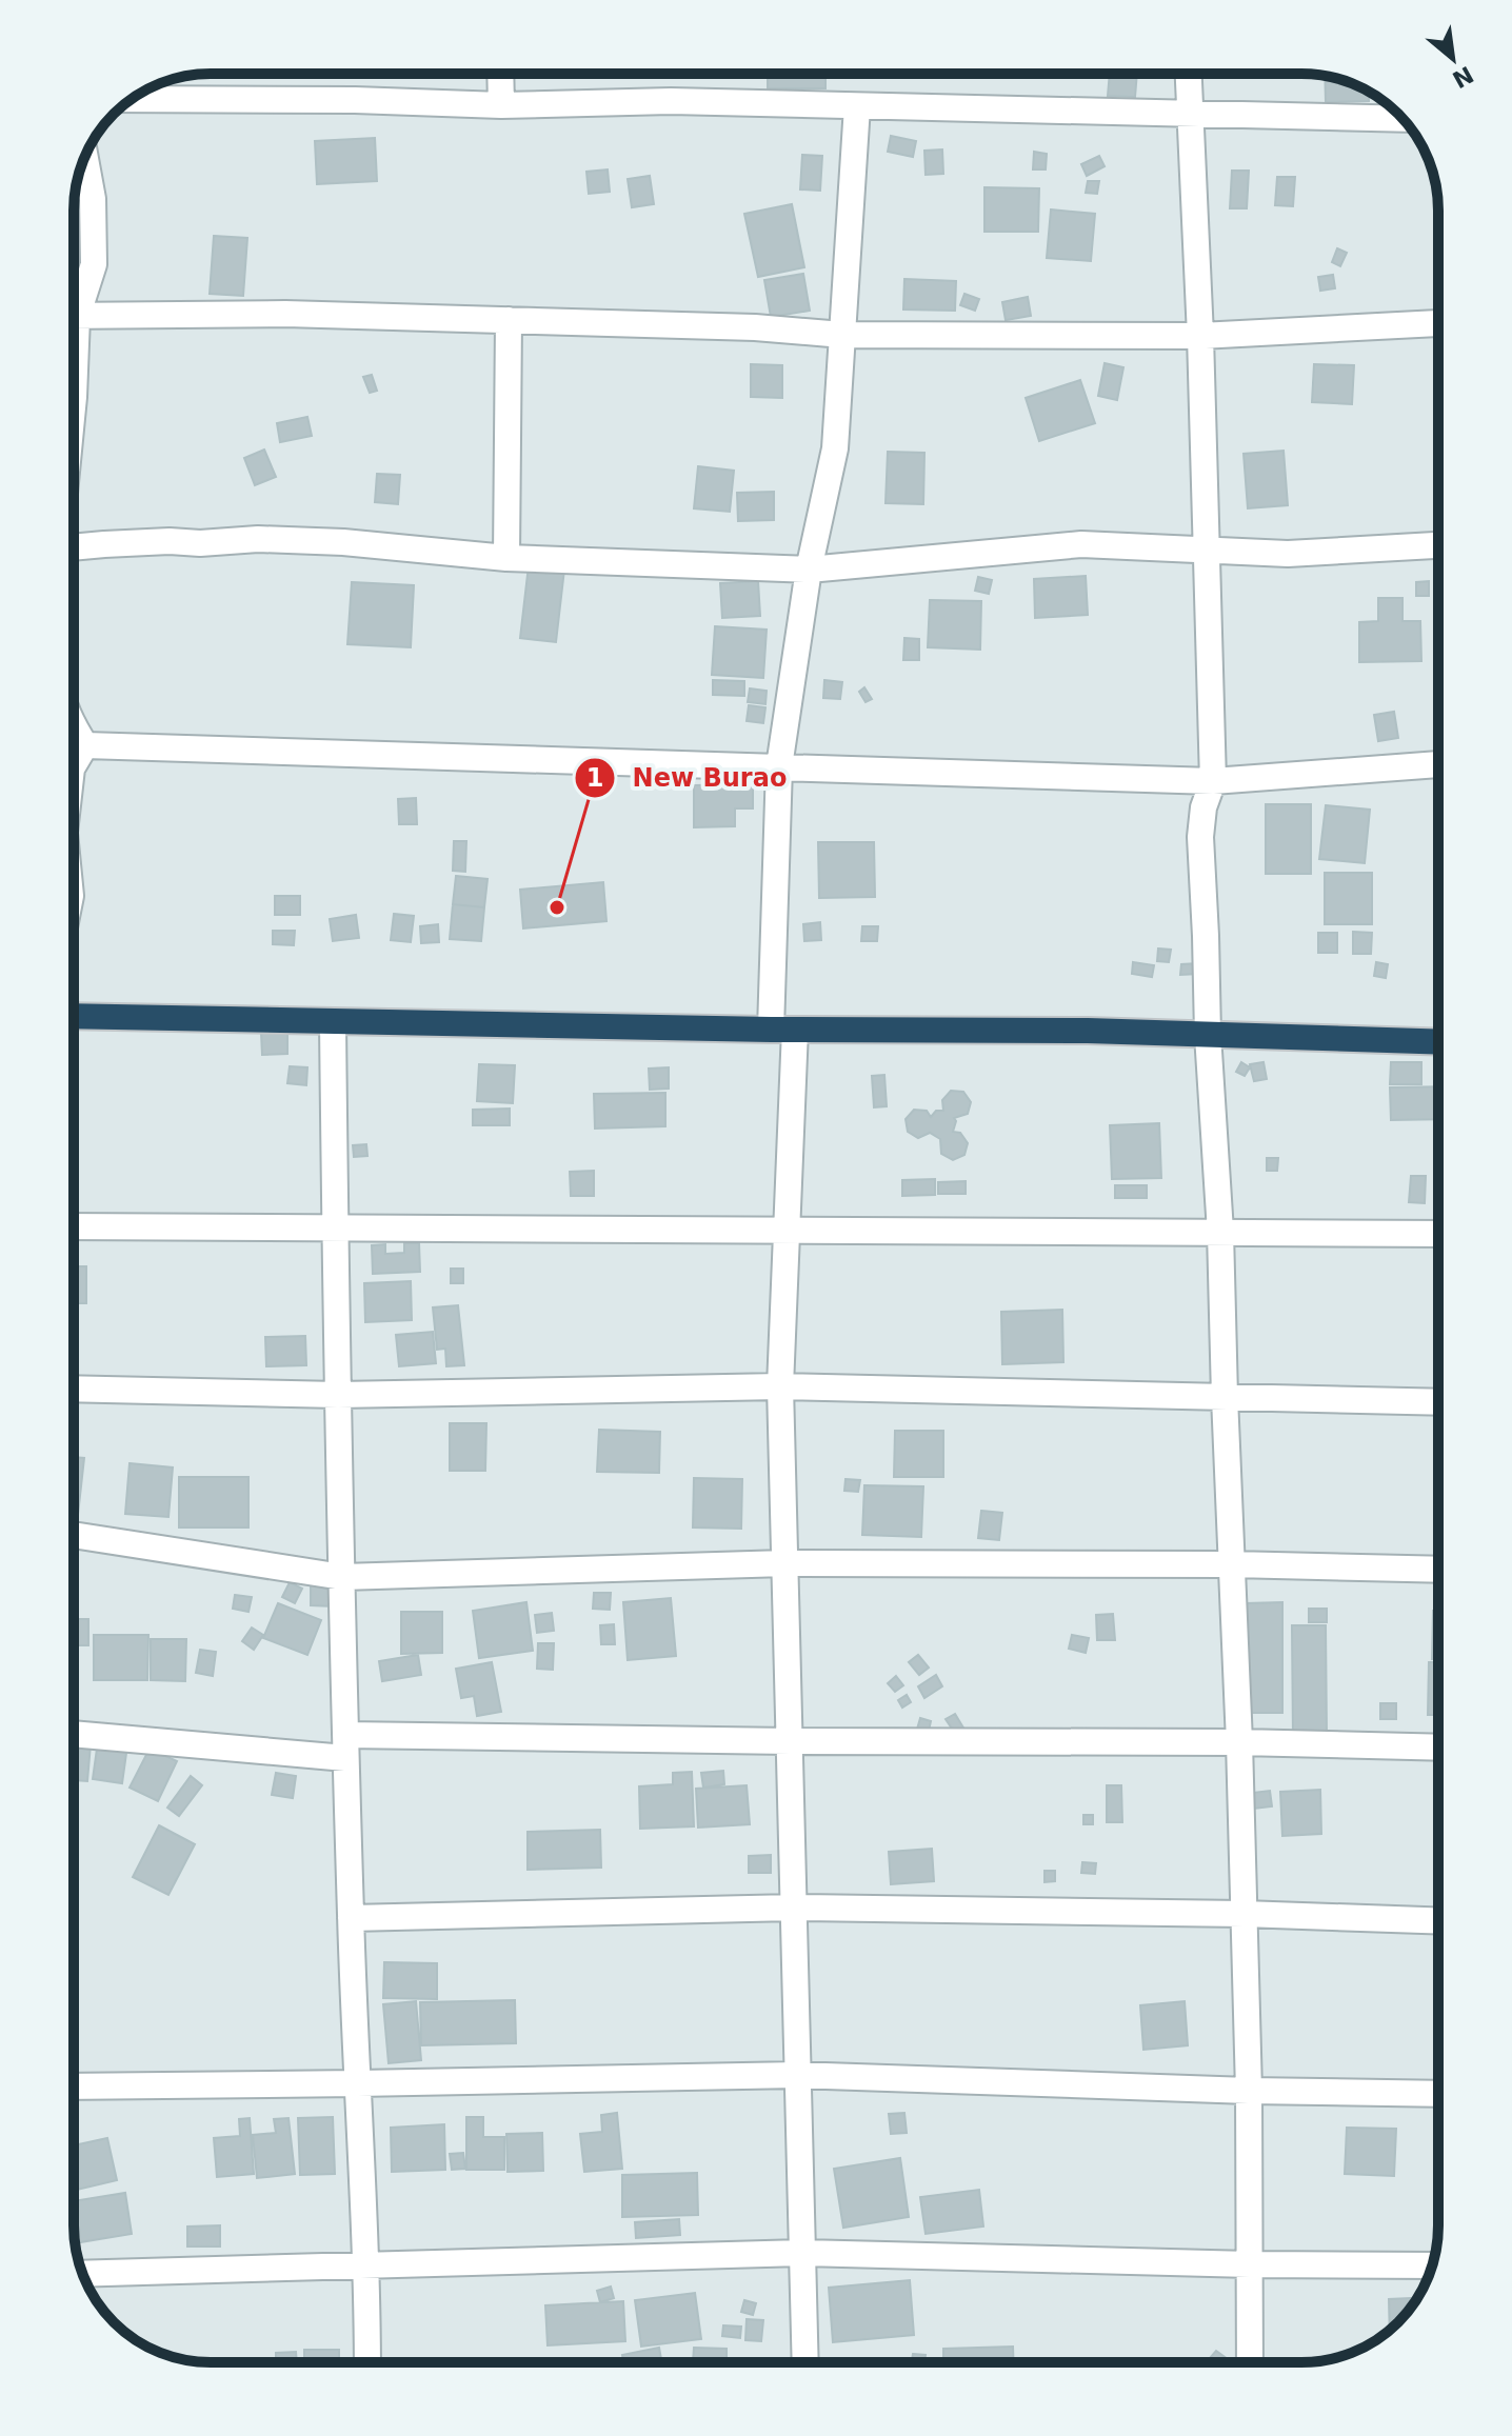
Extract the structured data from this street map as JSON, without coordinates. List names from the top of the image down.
{
  "places": ["New Burao"],
  "north": "bottom right"
}
